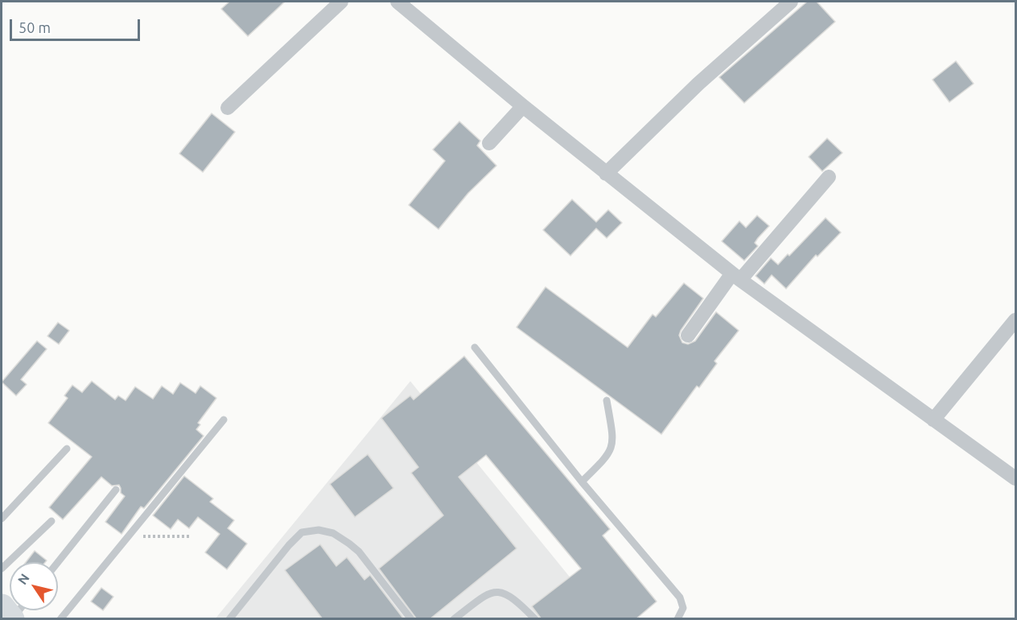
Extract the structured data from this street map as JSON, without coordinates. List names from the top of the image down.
{
  "scale_bar": "50 m",
  "north": "top left"
}
